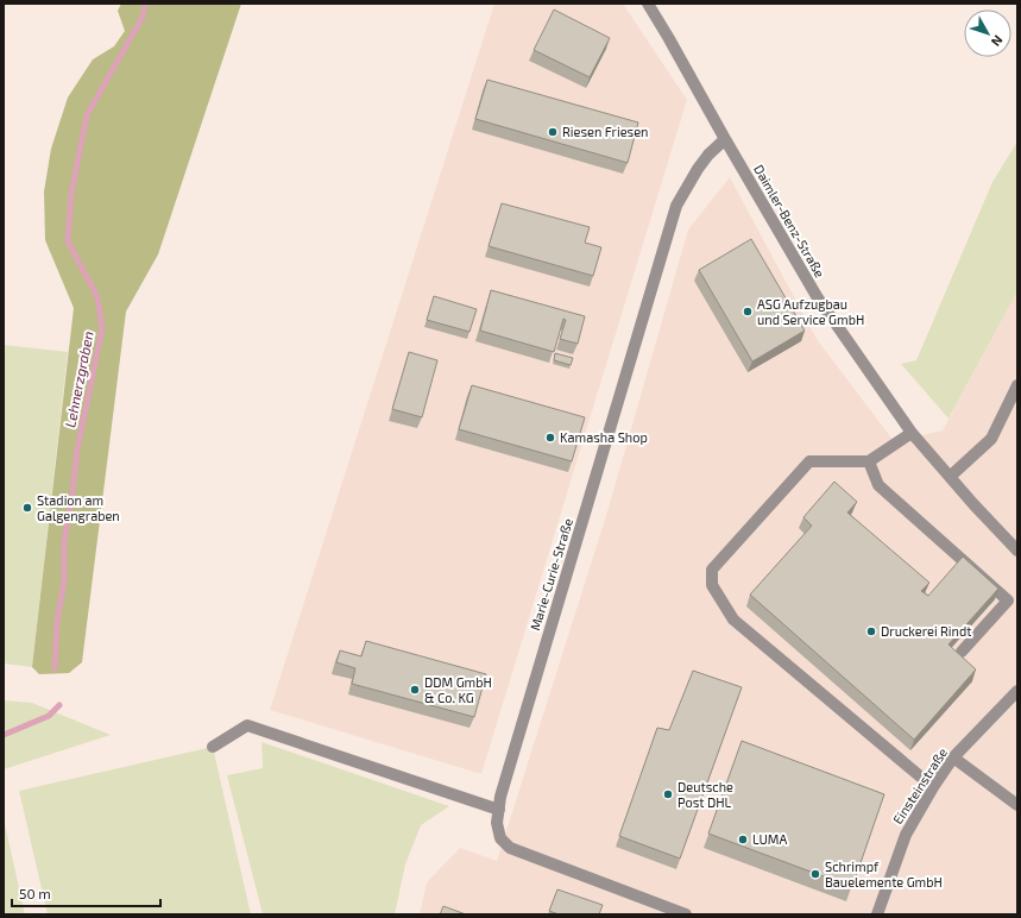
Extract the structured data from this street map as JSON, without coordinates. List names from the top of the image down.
{
  "streets": {
    "street": ["Daimler-Benz-Straße", "Marie-Curie-Straße", "Einsteinstraße"]
  },
  "crossings": [
    ["Daimler-Benz-Straße", "Marie-Curie-Straße"]
  ],
  "water": ["Lehnerzgraben"],
  "places": [
    "Riesen Friesen",
    "ASG Aufzugbau und Service GmbH",
    "Kamasha Shop",
    "Stadion am Galgengraben",
    "Druckerei Rindt",
    "DDM GmbH & Co. KG",
    "Deutsche Post DHL",
    "LUMA",
    "Schrimpf Bauelemente GmbH"
  ],
  "scale_bar": "50 m",
  "north": "bottom right"
}
